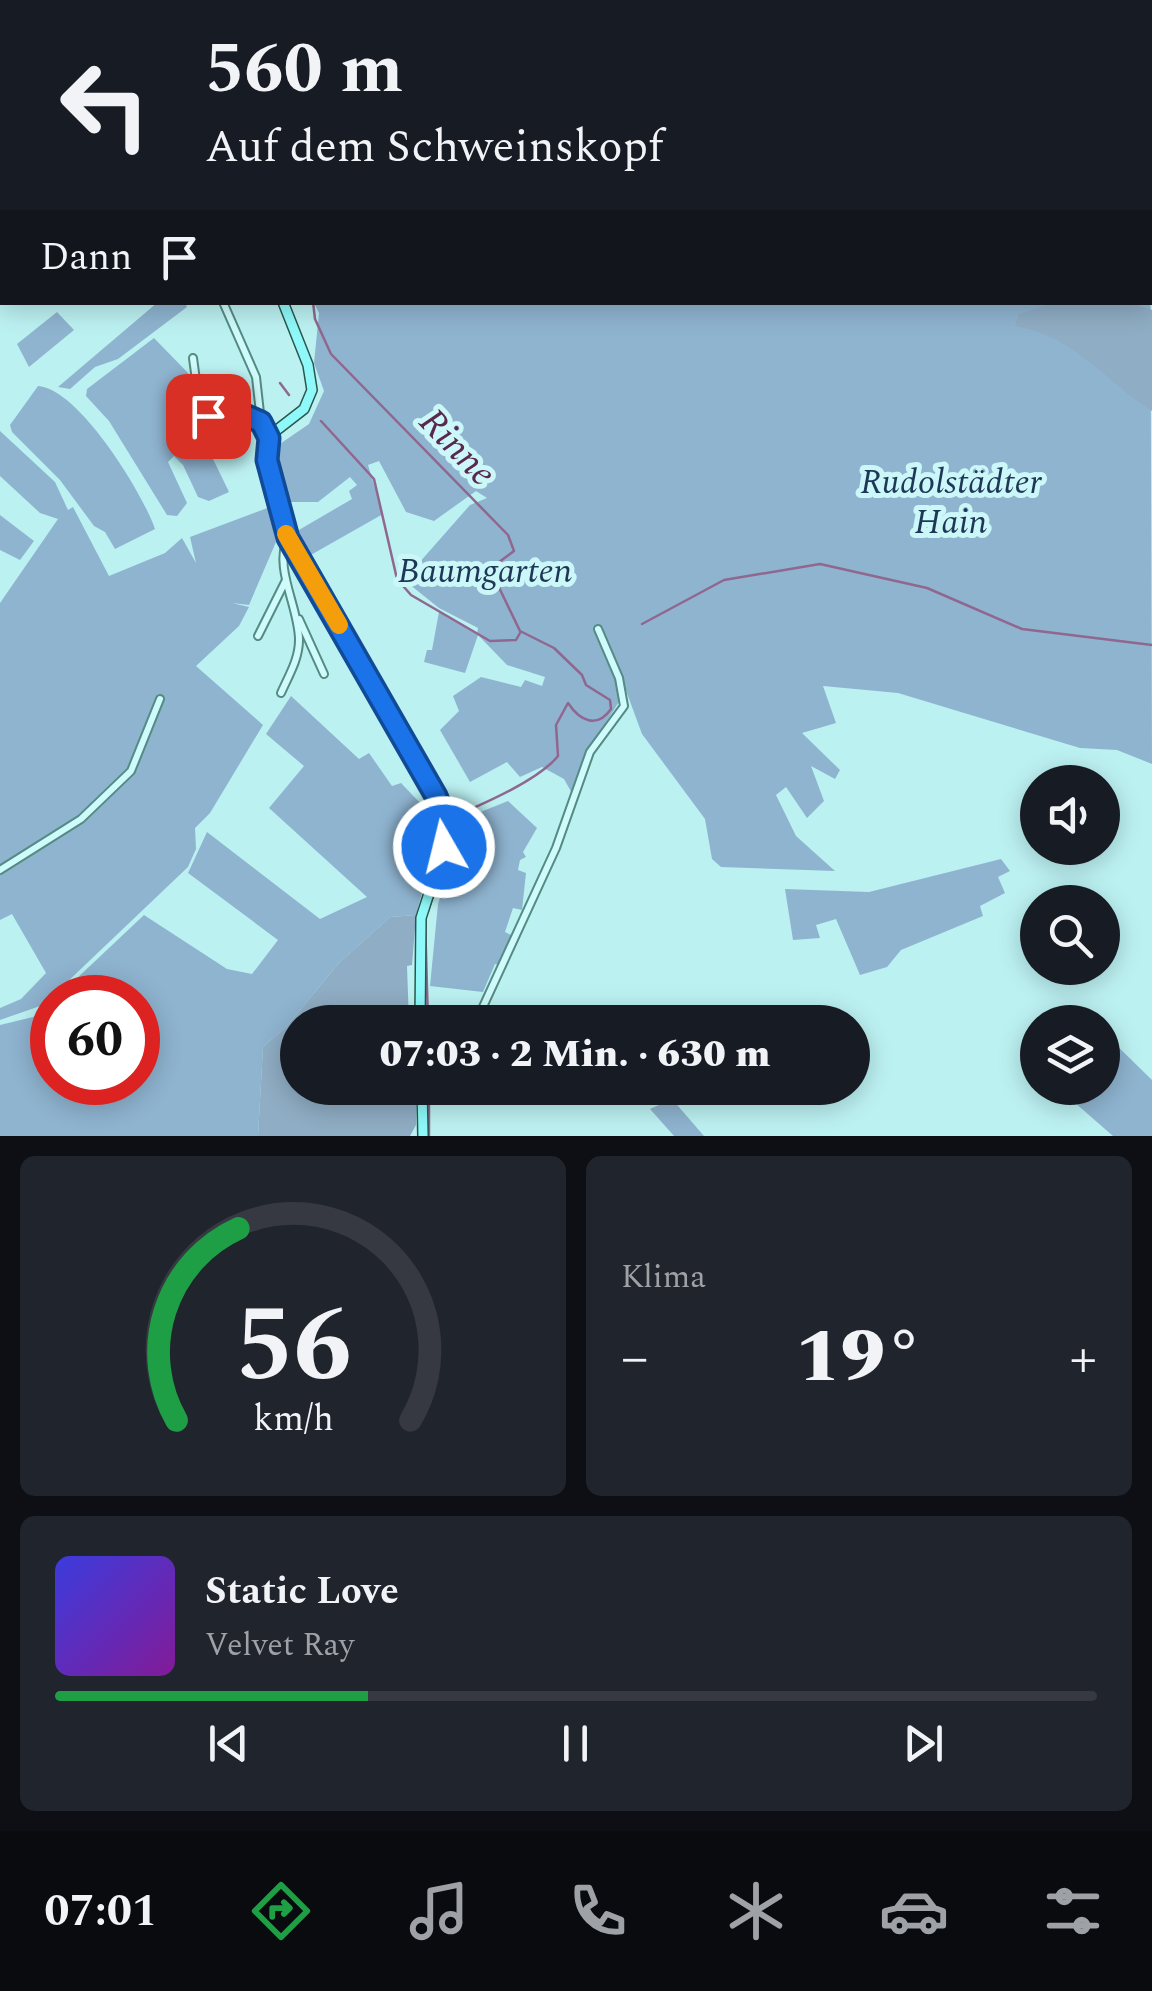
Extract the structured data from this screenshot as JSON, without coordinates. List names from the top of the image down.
{
  "water": ["Rinne"],
  "parks": ["Rudolstädter Hain", "Baumgarten"],
  "page": {
    "turn": ["560 m", "Auf dem Schweinskopf"],
    "then": "Dann",
    "limit": "60",
    "trip": "07:03 · 2 Min. · 630 m",
    "tile": "Klima",
    "heat": ["−", "19°", "+"],
    "song": ["Static Love", "Velvet Ray"],
    "tabs": "07:01",
    "gauge": ["56", "km/h"]
  }
}
